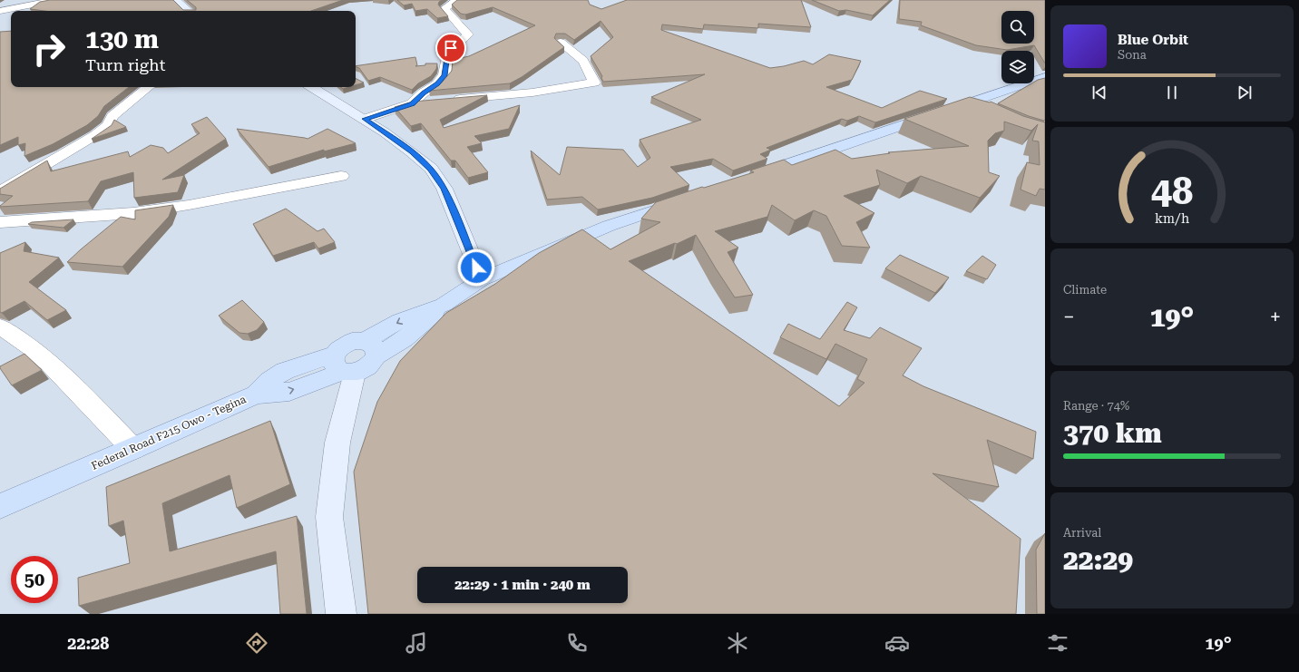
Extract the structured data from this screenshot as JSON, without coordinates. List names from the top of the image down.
{
  "streets": {
    "main road": ["Federal Road F215 Owo - Tegina"]
  },
  "page": {
    "turn": ["130 m", "Turn right"],
    "song": ["Blue Orbit", "Sona"],
    "tile": [
      "Climate",
      ["Range · 74%", "370 km"],
      ["Arrival", "22:29"]
    ],
    "heat": ["−", "19°", "+"],
    "limit": "50",
    "trip": "22:29 · 1 min · 240 m",
    "tabs": ["22:28", "19°"],
    "gauge": ["48", "km/h"]
  }
}
